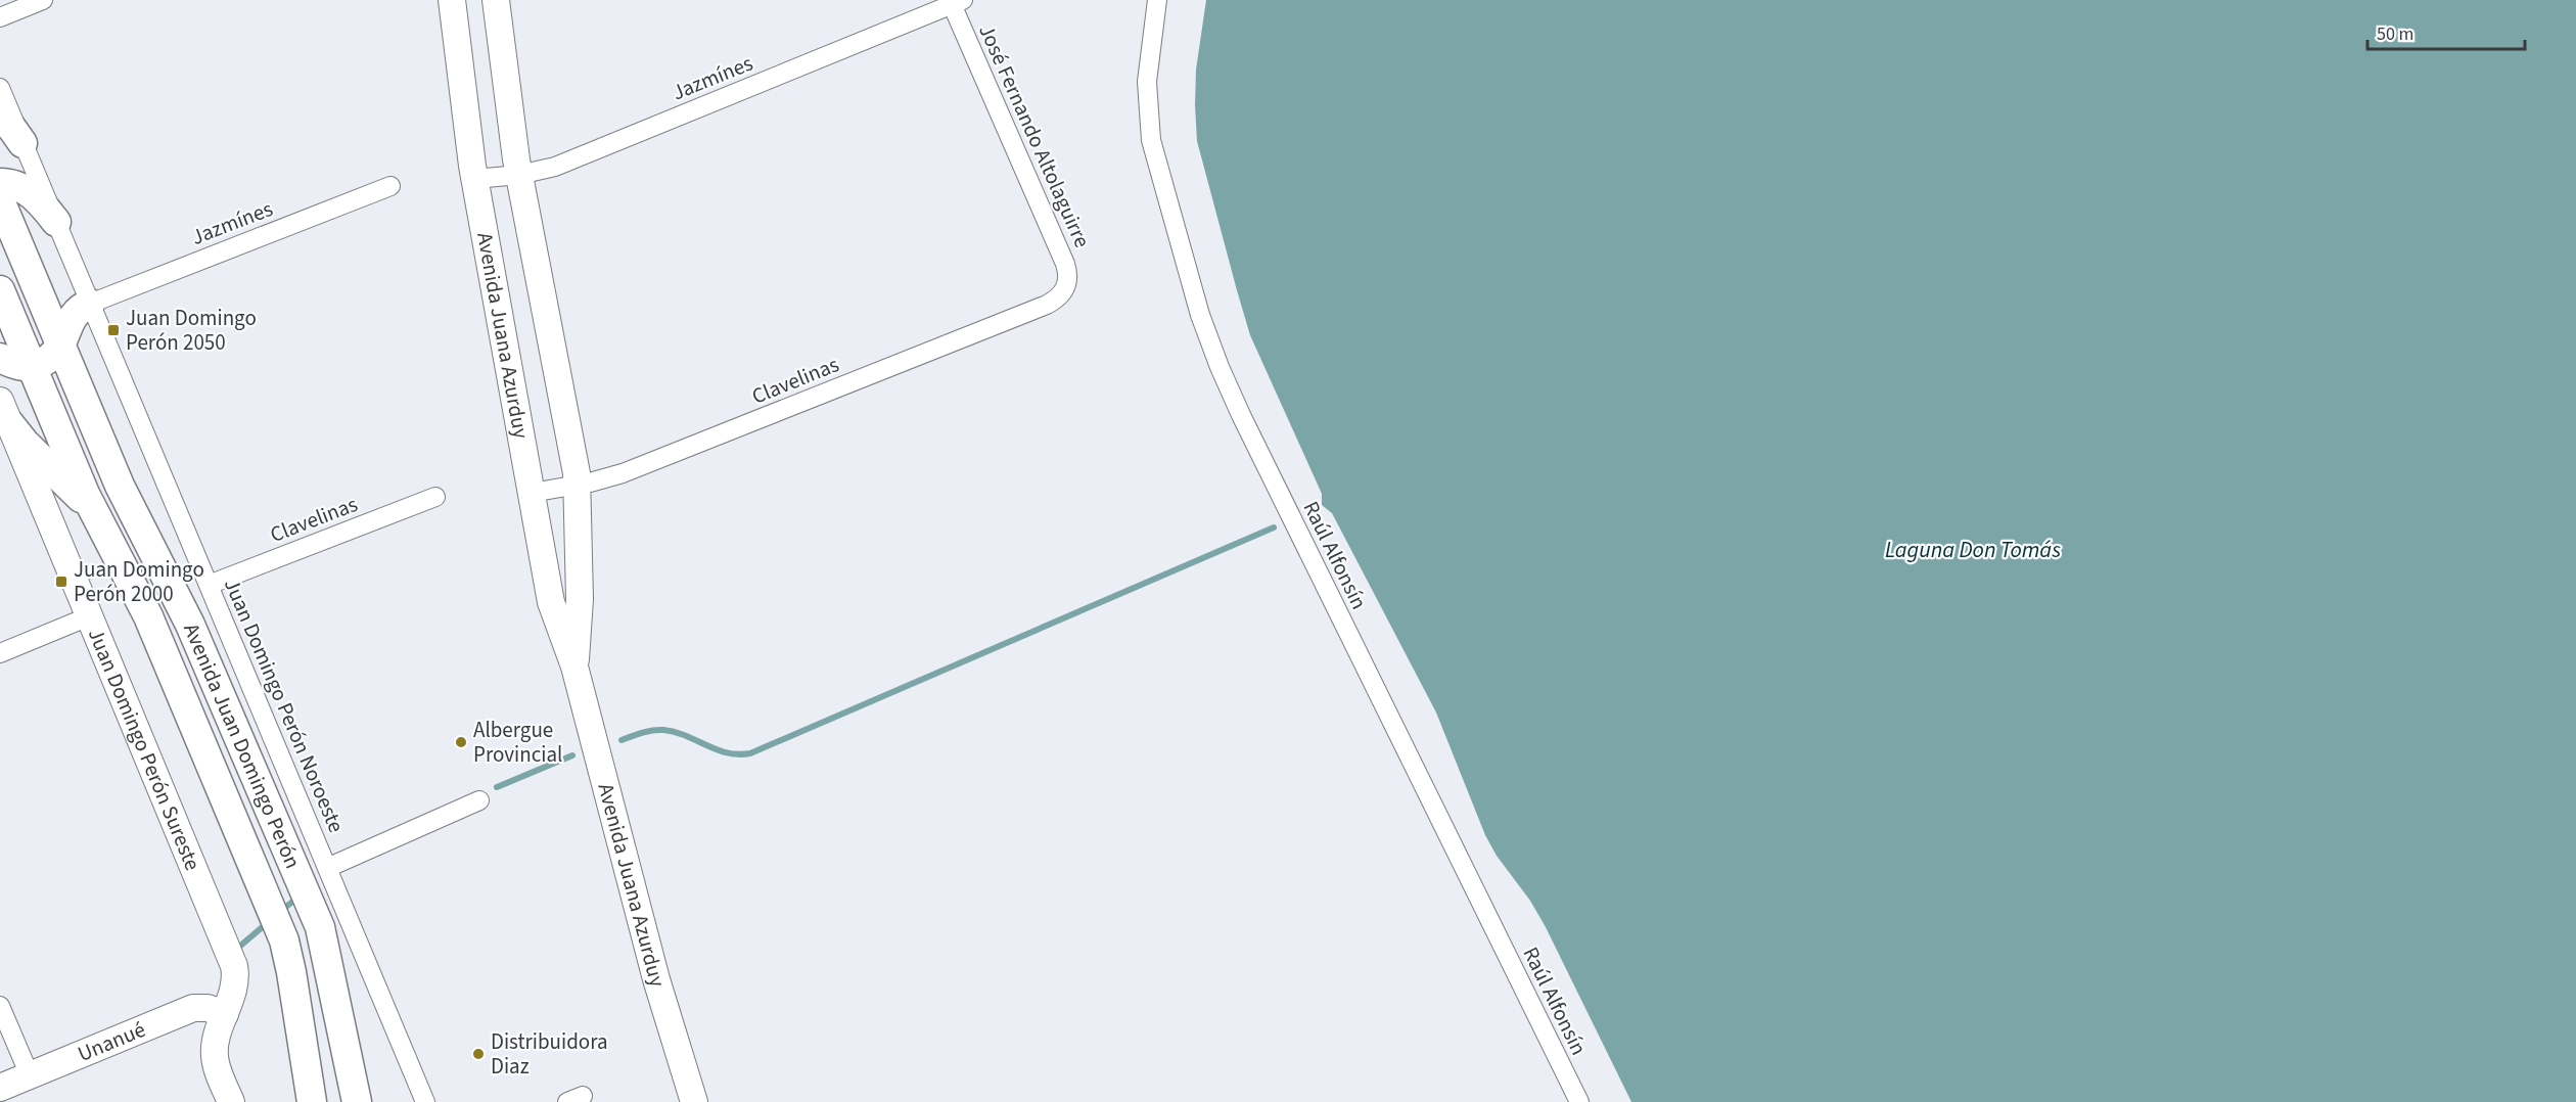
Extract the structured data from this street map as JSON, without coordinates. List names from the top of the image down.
{
  "streets": {
    "main road": ["Avenida Juan Domingo Perón"],
    "street": [
      "Jazmínes",
      "José Fernando Altolaguirre",
      "Avenida Juana Azurduy",
      "Clavelinas",
      "Raúl Alfonsín",
      "Juan Domingo Perón Noroeste",
      "Juan Domingo Perón Sureste",
      "Unanué"
    ]
  },
  "crossings": [
    ["Jazmínes", "José Fernando Altolaguirre"],
    ["Jazmínes", "Avenida Juana Azurduy"],
    ["Jazmínes", "Juan Domingo Perón Noroeste"],
    ["José Fernando Altolaguirre", "Clavelinas"],
    ["Avenida Juana Azurduy", "Clavelinas"],
    ["Clavelinas", "Juan Domingo Perón Noroeste"],
    ["Juan Domingo Perón Sureste", "Unanué"]
  ],
  "water": ["Laguna Don Tomás"],
  "places": {
    "transit": ["Juan Domingo Perón 2050", "Juan Domingo Perón 2000"],
    "other": ["Albergue Provincial", "Distribuidora Diaz"]
  },
  "scale_bar": "50 m"
}
